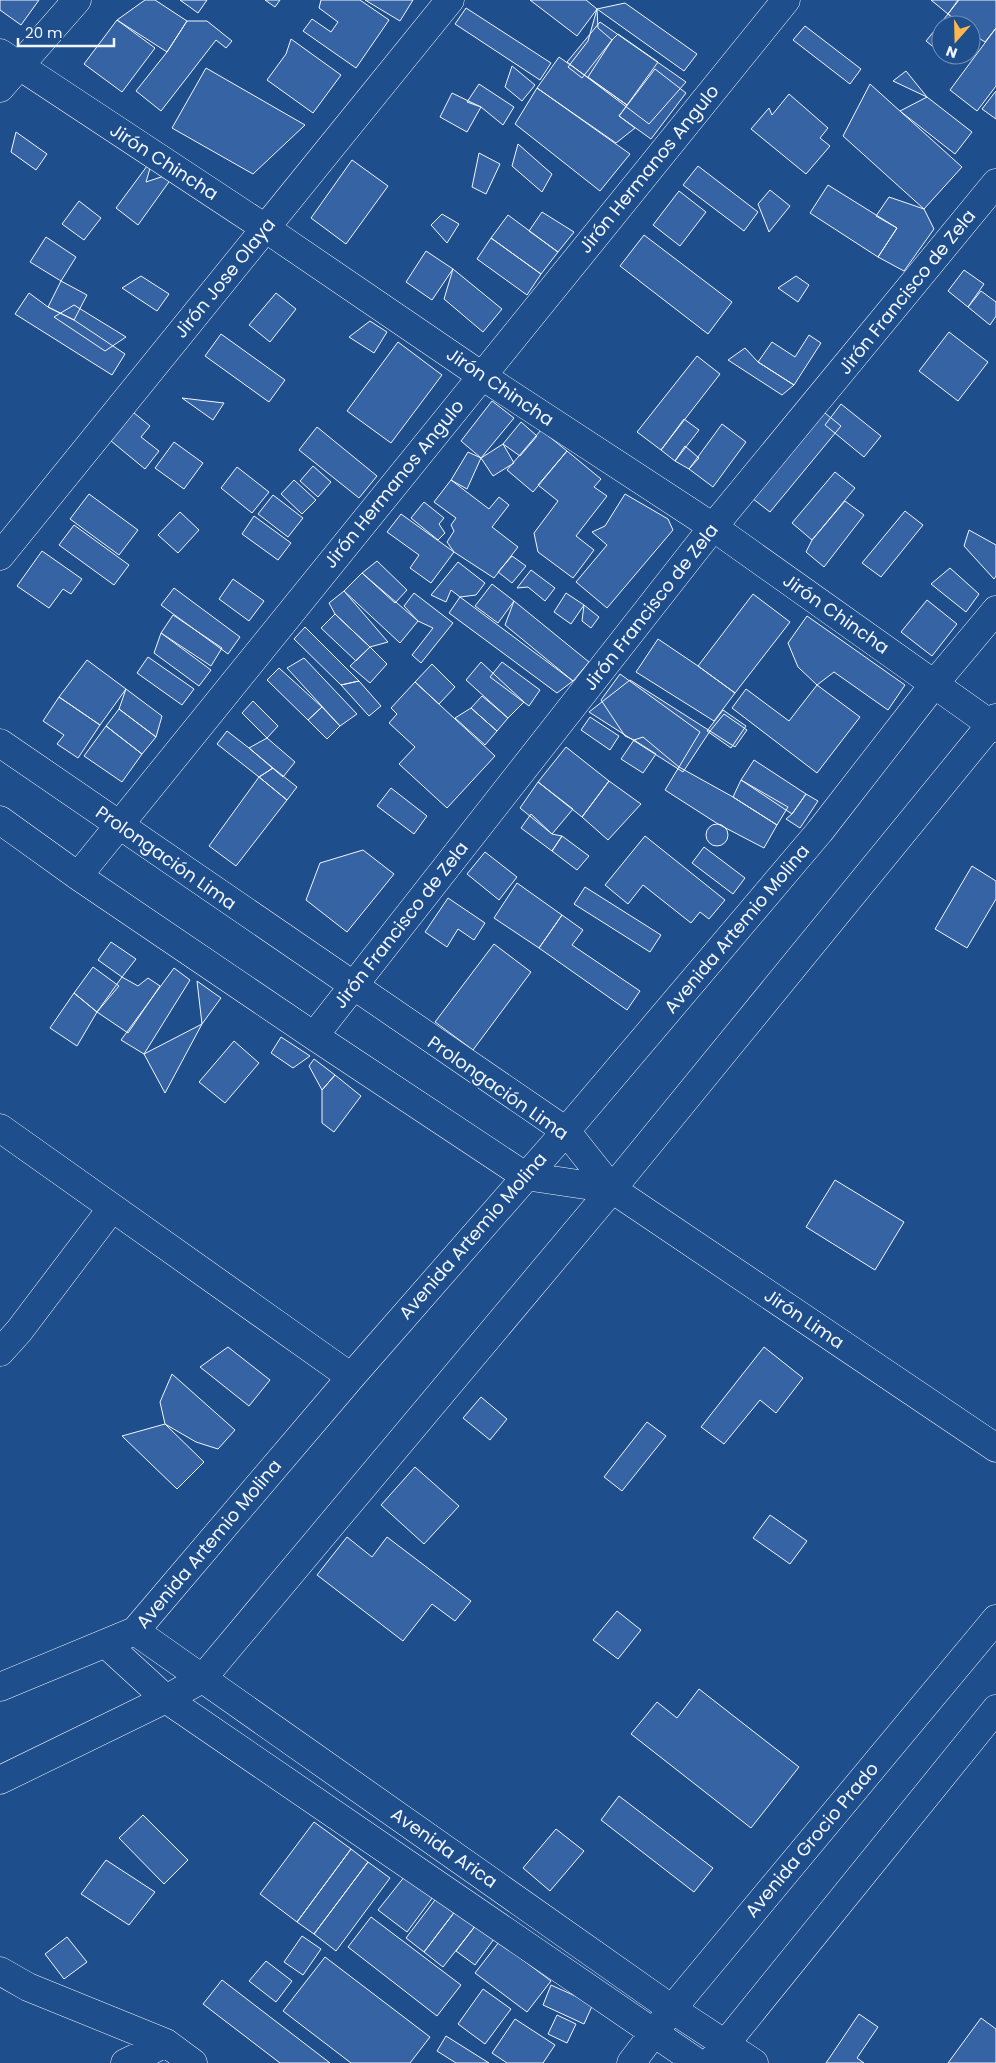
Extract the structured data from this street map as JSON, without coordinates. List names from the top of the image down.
{
  "streets": {
    "street": [
      "Jirón Chincha",
      "Jirón Hermanos Angulo",
      "Jirón Jose Olaya",
      "Jirón Francisco de Zela",
      "Prolongación Lima",
      "Avenida Artemio Molina",
      "Jirón Lima",
      "Avenida Grocio Prado",
      "Avenida Arica"
    ]
  },
  "crossings": [
    ["Jirón Chincha", "Jirón Hermanos Angulo"],
    ["Jirón Chincha", "Jirón Jose Olaya"],
    ["Jirón Chincha", "Jirón Francisco de Zela"],
    ["Jirón Chincha", "Avenida Artemio Molina"],
    ["Jirón Hermanos Angulo", "Prolongación Lima"],
    ["Jirón Francisco de Zela", "Prolongación Lima"],
    ["Prolongación Lima", "Avenida Artemio Molina"],
    ["Prolongación Lima", "Jirón Lima"],
    ["Avenida Artemio Molina", "Avenida Arica"],
    ["Avenida Grocio Prado", "Avenida Arica"]
  ],
  "scale_bar": "20 m",
  "north": "bottom"
}
